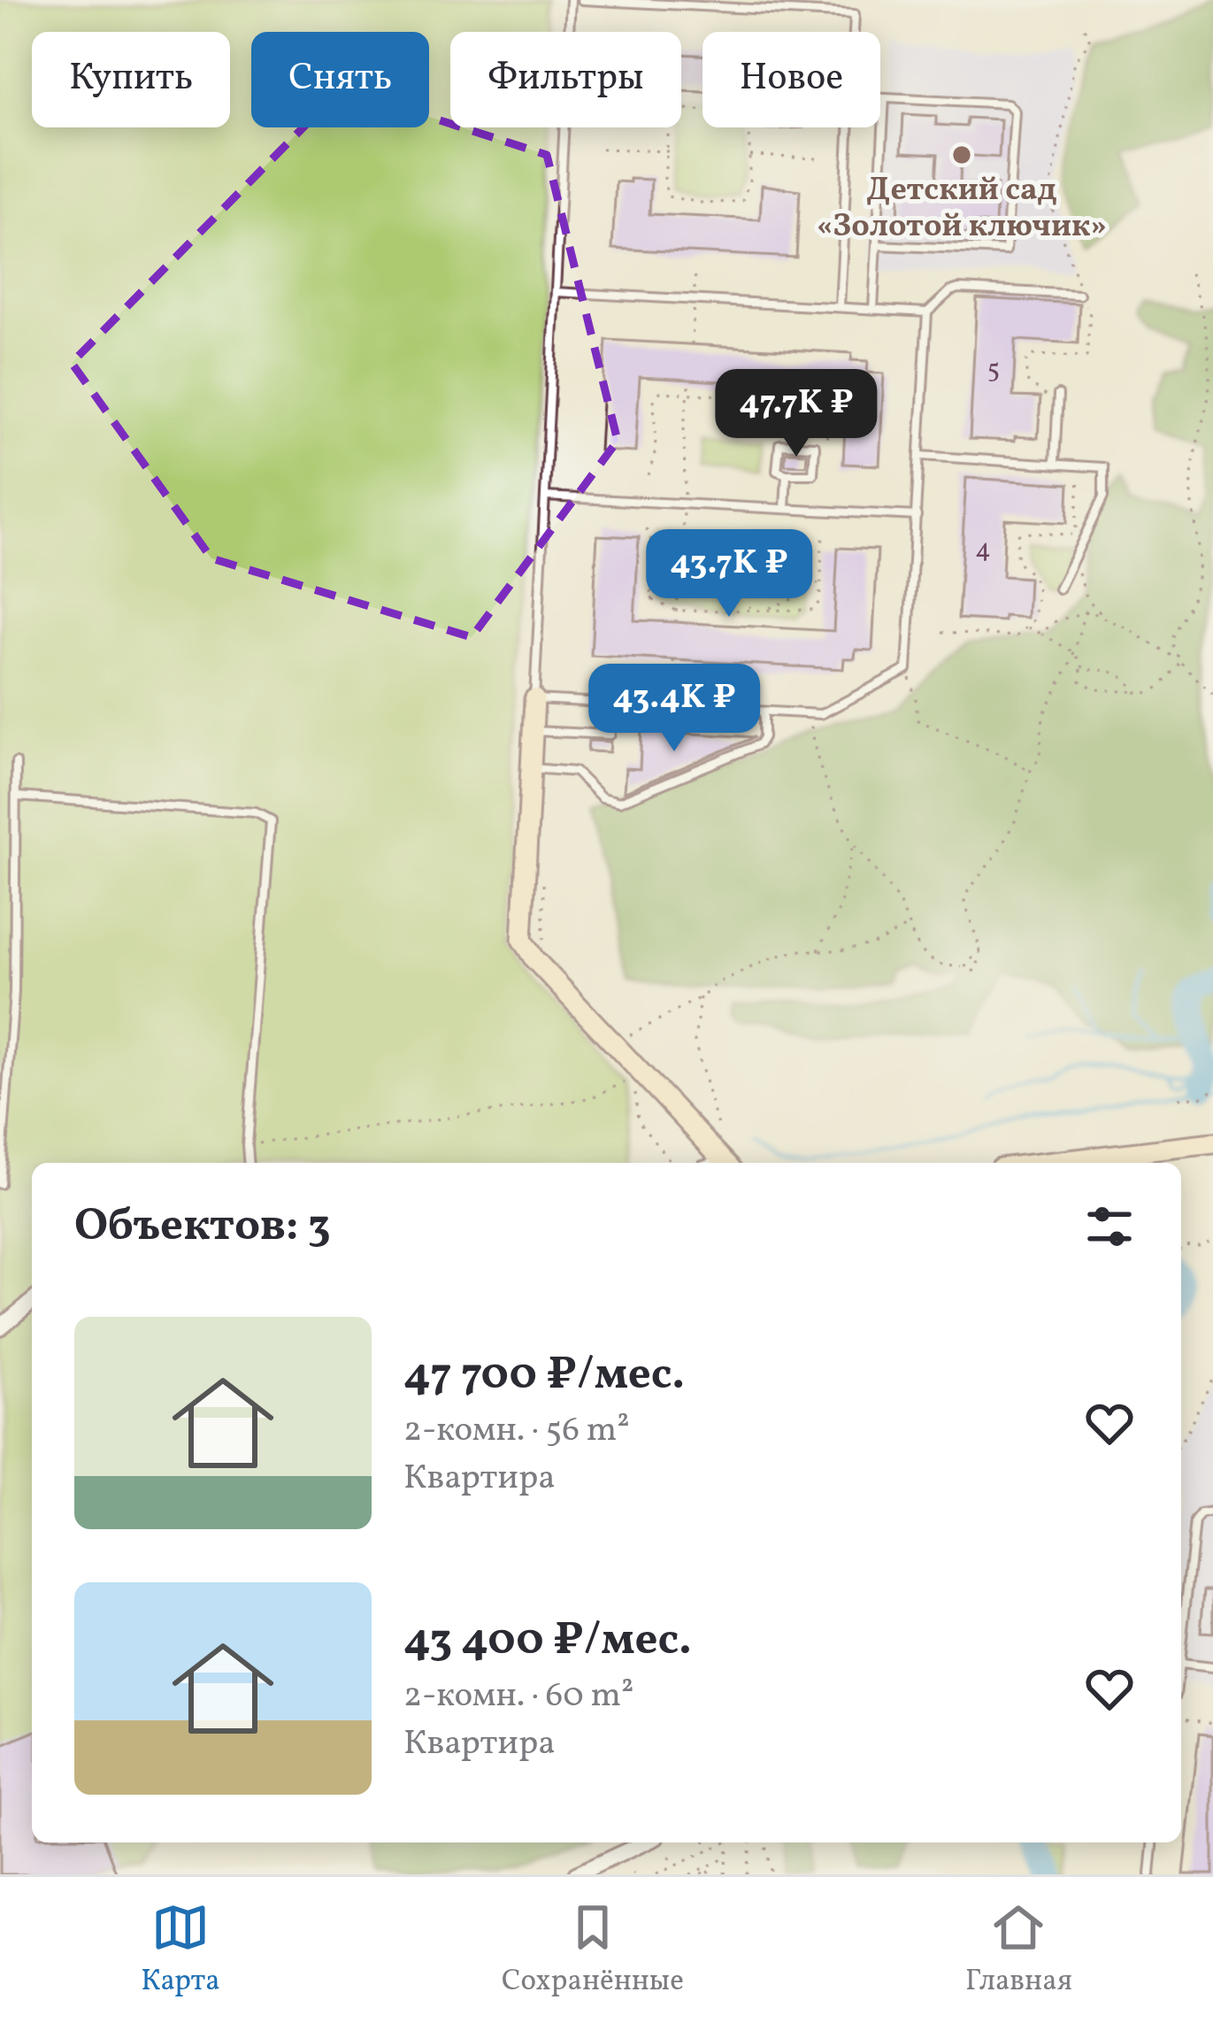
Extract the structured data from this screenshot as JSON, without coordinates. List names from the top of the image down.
{
  "places": ["Детский сад «Золотой ключик»"],
  "house_numbers": ["5", "4"],
  "page": {
    "chip": [
      "Купить",
      "Снять",
      "Фильтры",
      "Новое"
    ],
    "price": ["47.7K ₽", "43.7K ₽", "43.4K ₽"],
    "heading": "Объектов: 3",
    "list": [
      {
        "name": "47 700 ₽/мес.",
        "note": "2-комн. · 56 m² · Квартира"
      },
      {
        "name": "43 400 ₽/мес.",
        "note": "2-комн. · 60 m² · Квартира"
      }
    ],
    "tabs": ["Карта", "Сохранённые", "Главная"]
  }
}
